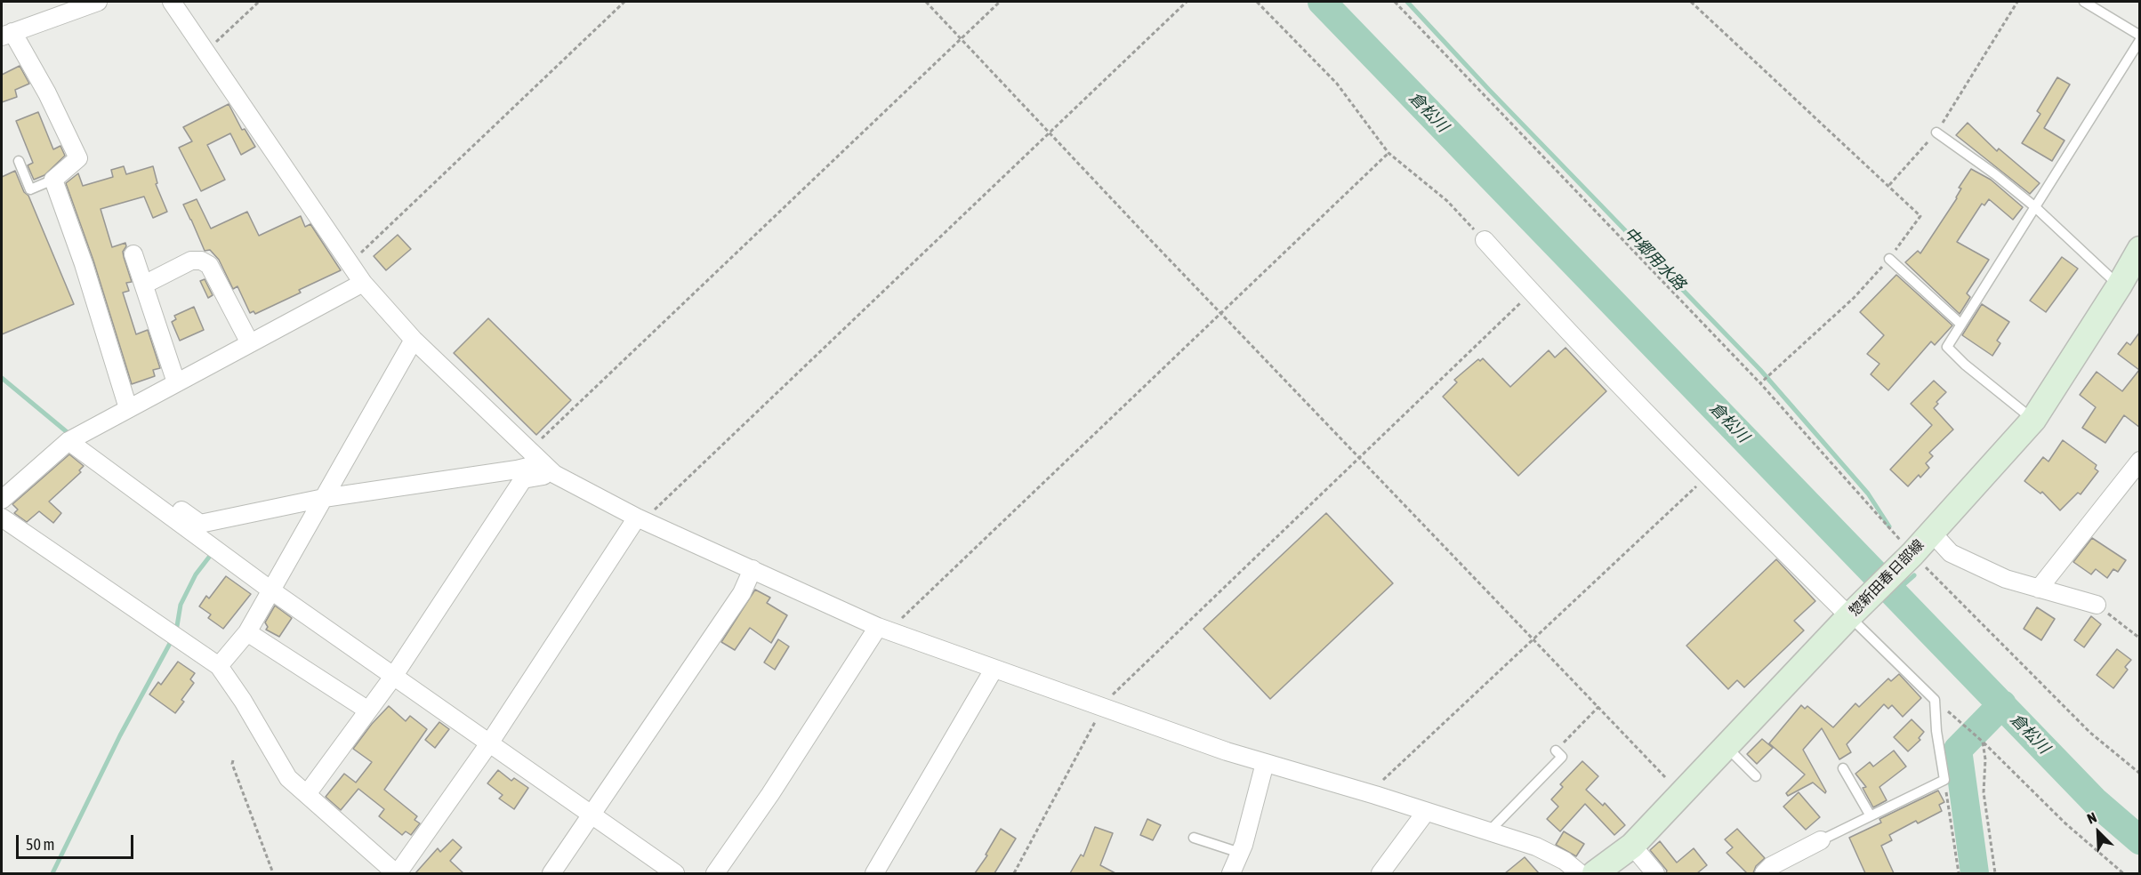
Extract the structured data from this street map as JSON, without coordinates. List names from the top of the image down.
{
  "streets": {
    "main road": ["惣新田春日部線"]
  },
  "water": ["倉松川", "中郷用水路"],
  "scale_bar": "50 m",
  "north": "top left"
}
